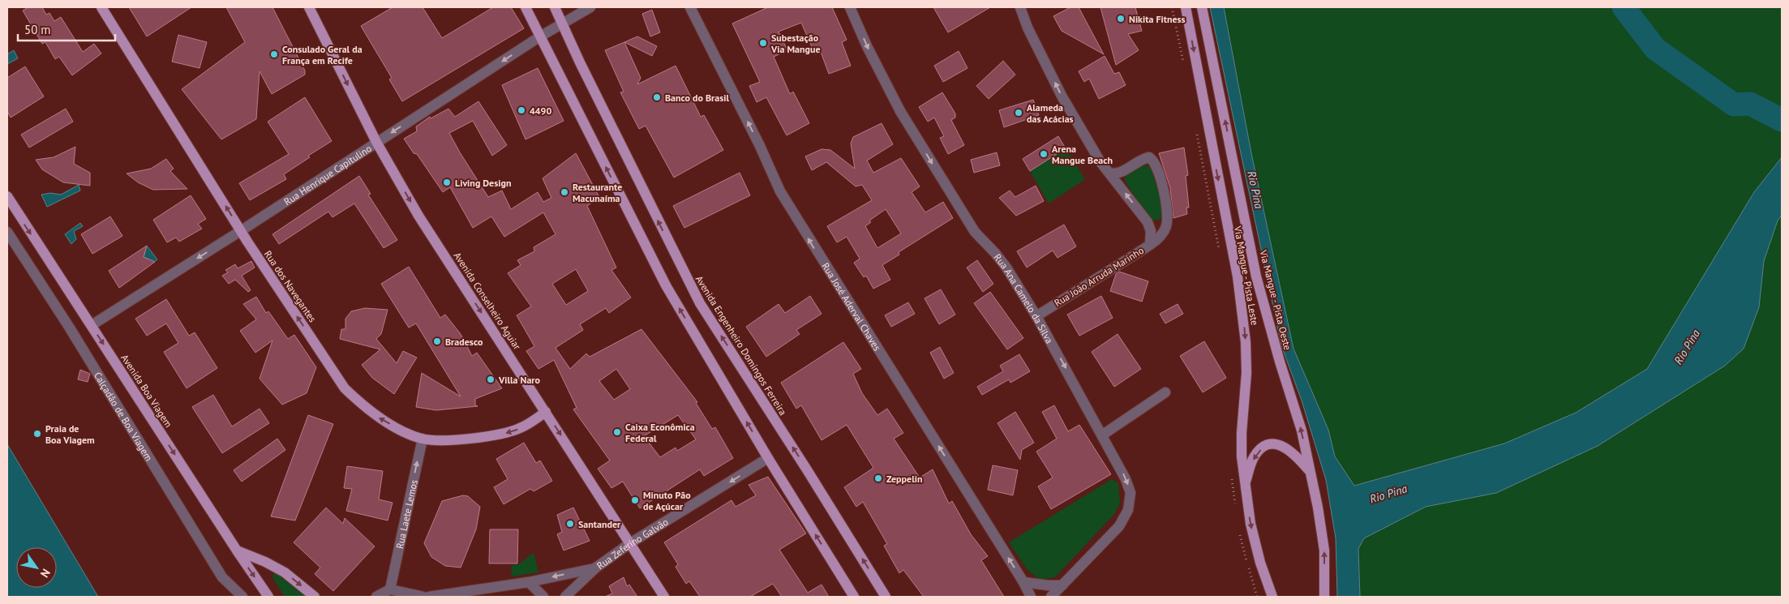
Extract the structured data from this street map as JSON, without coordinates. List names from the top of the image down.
{
  "streets": {
    "main road": [
      "Via Mangue - Pista Leste",
      "Rua dos Navegantes",
      "Via Mangue - Pista Oeste",
      "Avenida Conselheiro Aguiar",
      "Avenida Engenheiro Domingos Ferreira",
      "Avenida Boa Viagem"
    ],
    "street": [
      "Rua Henrique Capitulino",
      "Rua João Arruda Marinho",
      "Rua Ana Camelo da Silva",
      "Rua José Aderval Chaves",
      "Calçadão de Boa Viagem",
      "Rua Laete Lemos",
      "Rua Zeferino Galvão"
    ]
  },
  "crossings": [
    ["Rua Henrique Capitulino", "Rua dos Navegantes"],
    ["Rua Henrique Capitulino", "Avenida Conselheiro Aguiar"],
    ["Rua Henrique Capitulino", "Avenida Engenheiro Domingos Ferreira"],
    ["Rua Henrique Capitulino", "Avenida Boa Viagem"],
    ["Rua João Arruda Marinho", "Rua Ana Camelo da Silva"],
    ["Rua dos Navegantes", "Avenida Conselheiro Aguiar"],
    ["Rua dos Navegantes", "Rua Laete Lemos"],
    ["Avenida Conselheiro Aguiar", "Rua Zeferino Galvão"]
  ],
  "one_way": [
    "Rua Henrique Capitulino",
    "Via Mangue - Pista Leste",
    "Rua João Arruda Marinho",
    "Rua dos Navegantes",
    "Rua Ana Camelo da Silva",
    "Via Mangue - Pista Oeste",
    "Avenida Conselheiro Aguiar",
    "Rua José Aderval Chaves",
    "Avenida Boa Viagem",
    "Rua Laete Lemos",
    "Rua Zeferino Galvão"
  ],
  "water": ["Rio Pina"],
  "places": [
    "Nikita Fitness",
    "Subestação Via Mangue",
    "Consulado Geral da França em Recife",
    "Banco do Brasil",
    "4490",
    "Alameda das Acácias",
    "Arena Mangue Beach",
    "Living Design",
    "Restaurante Macunaíma",
    "Bradesco",
    "Villa Naro",
    "Caixa Econômica Federal",
    "Praia de Boa Viagem",
    "Zeppelin",
    "Minuto Pão de Açúcar",
    "Santander"
  ],
  "scale_bar": "50 m",
  "north": "bottom right"
}
